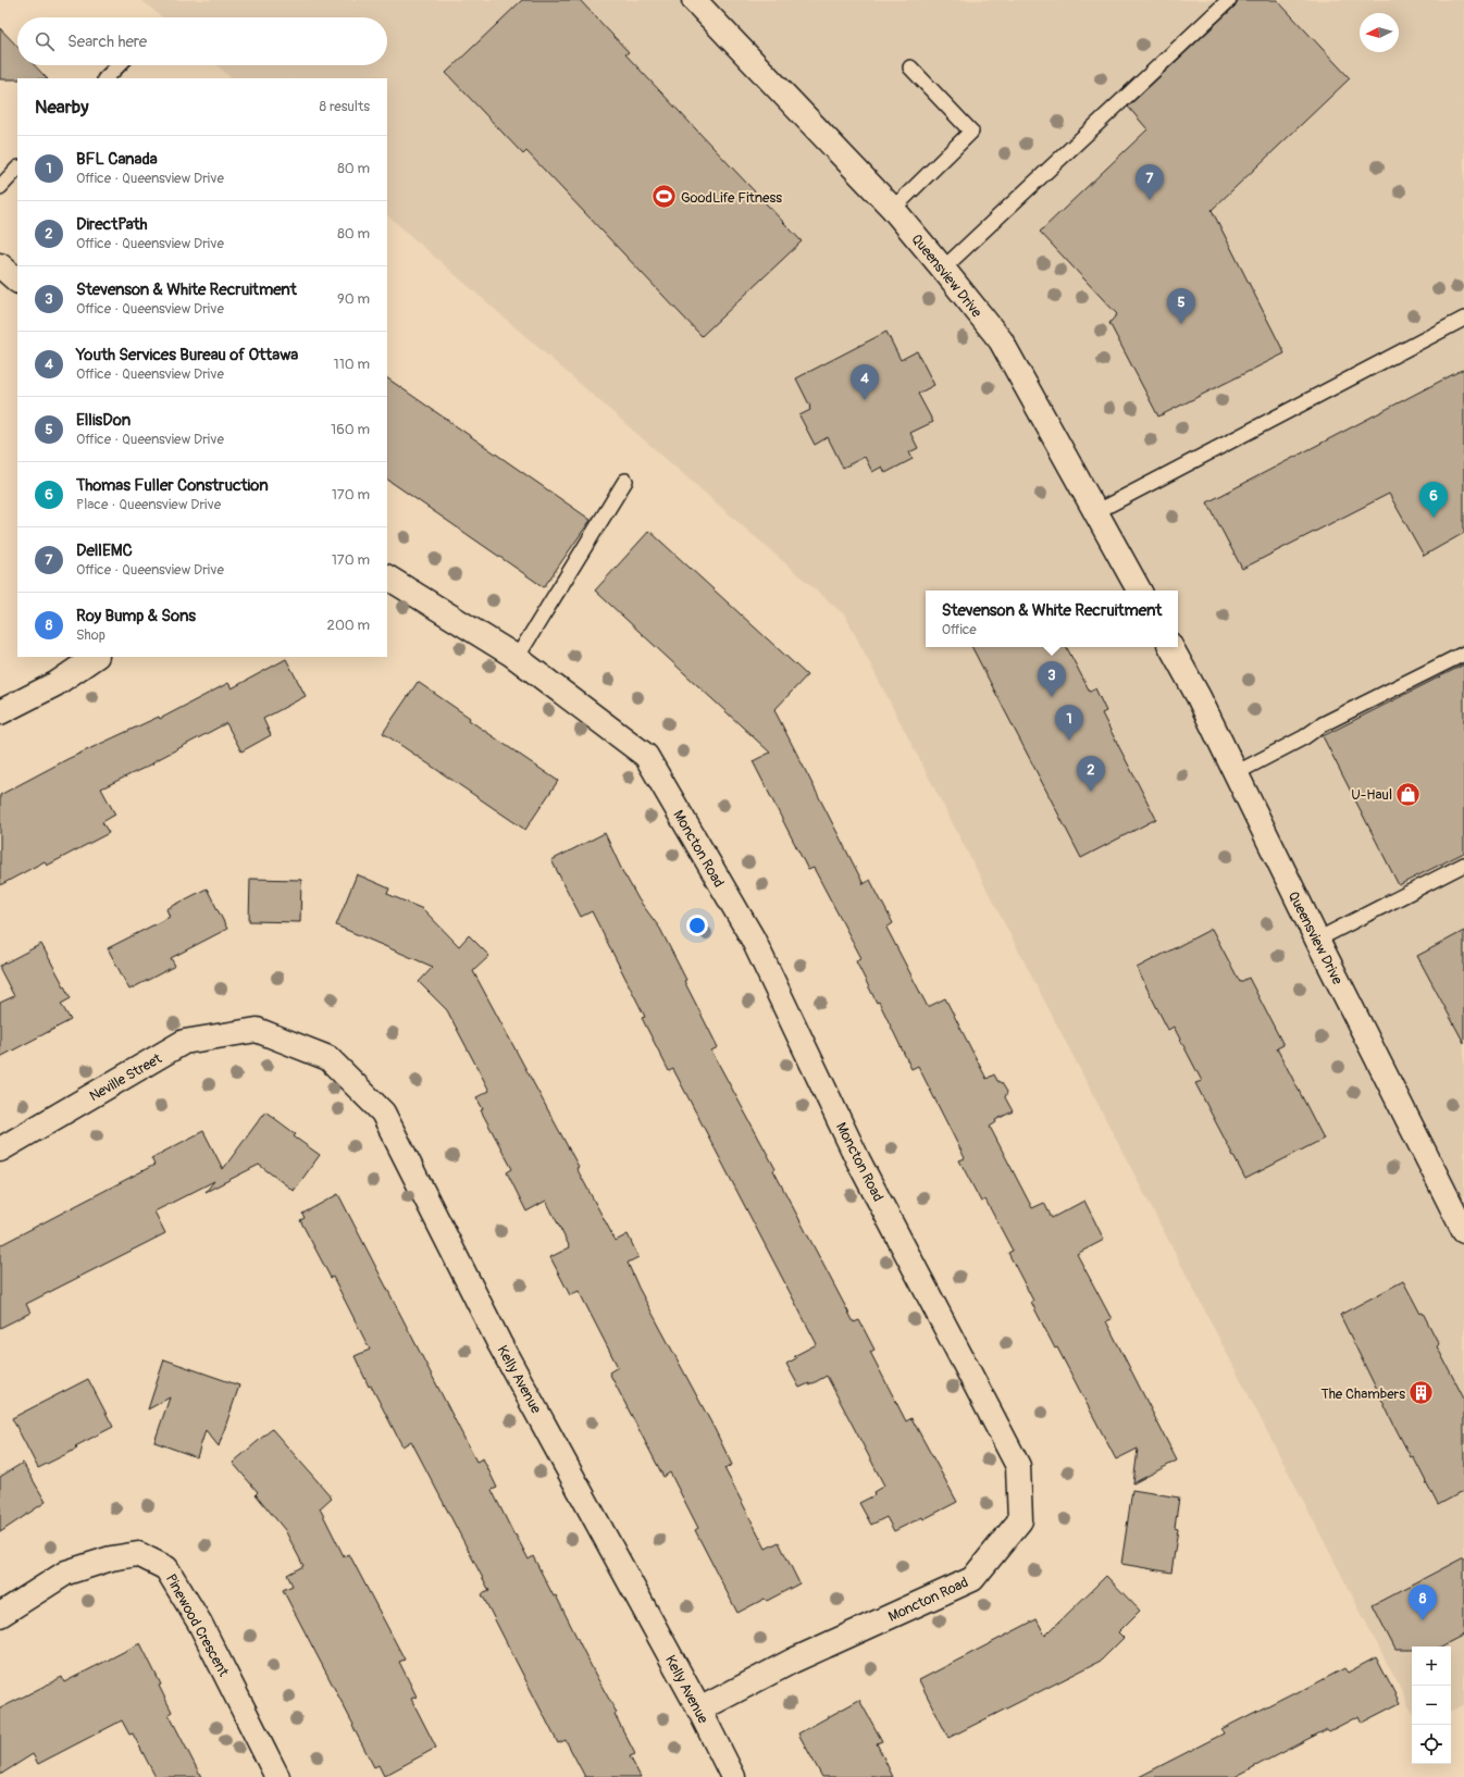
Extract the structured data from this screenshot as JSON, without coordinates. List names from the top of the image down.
{
  "streets": {
    "street": [
      "Queensview Drive",
      "Moncton Road",
      "Neville Street",
      "Kelly Avenue",
      "Pinewood Crescent"
    ]
  },
  "crossings": [
    ["Moncton Road", "Kelly Avenue"],
    ["Neville Street", "Kelly Avenue"]
  ],
  "places": {
    "sports": ["GoodLife Fitness"],
    "shop": ["U-Haul"],
    "building": ["The Chambers"]
  },
  "north": "left",
  "page": {
    "search": "Search here",
    "heading": ["Nearby", "8 results"],
    "list": [
      {
        "mark": "1",
        "name": "BFL Canada",
        "note": "Office · Queensview Drive",
        "value": "80 m"
      },
      {
        "mark": "2",
        "name": "DirectPath",
        "note": "Office · Queensview Drive",
        "value": "80 m"
      },
      {
        "mark": "3",
        "name": "Stevenson & White Recruitment",
        "note": "Office · Queensview Drive",
        "value": "90 m"
      },
      {
        "mark": "4",
        "name": "Youth Services Bureau of Ottawa",
        "note": "Office · Queensview Drive",
        "value": "110 m"
      },
      {
        "mark": "5",
        "name": "EllisDon",
        "note": "Office · Queensview Drive",
        "value": "160 m"
      },
      {
        "mark": "6",
        "name": "Thomas Fuller Construction",
        "note": "Place · Queensview Drive",
        "value": "170 m"
      },
      {
        "mark": "7",
        "name": "DellEMC",
        "note": "Office · Queensview Drive",
        "value": "170 m"
      },
      {
        "mark": "8",
        "name": "Roy Bump & Sons",
        "note": "Shop",
        "value": "200 m"
      }
    ],
    "pins": [
      "7",
      "5",
      "4",
      "6",
      "3",
      "1",
      "2",
      "8"
    ],
    "popup": ["Stevenson & White Recruitment", "Office"],
    "map_buttons": ["+", "−"]
  }
}
